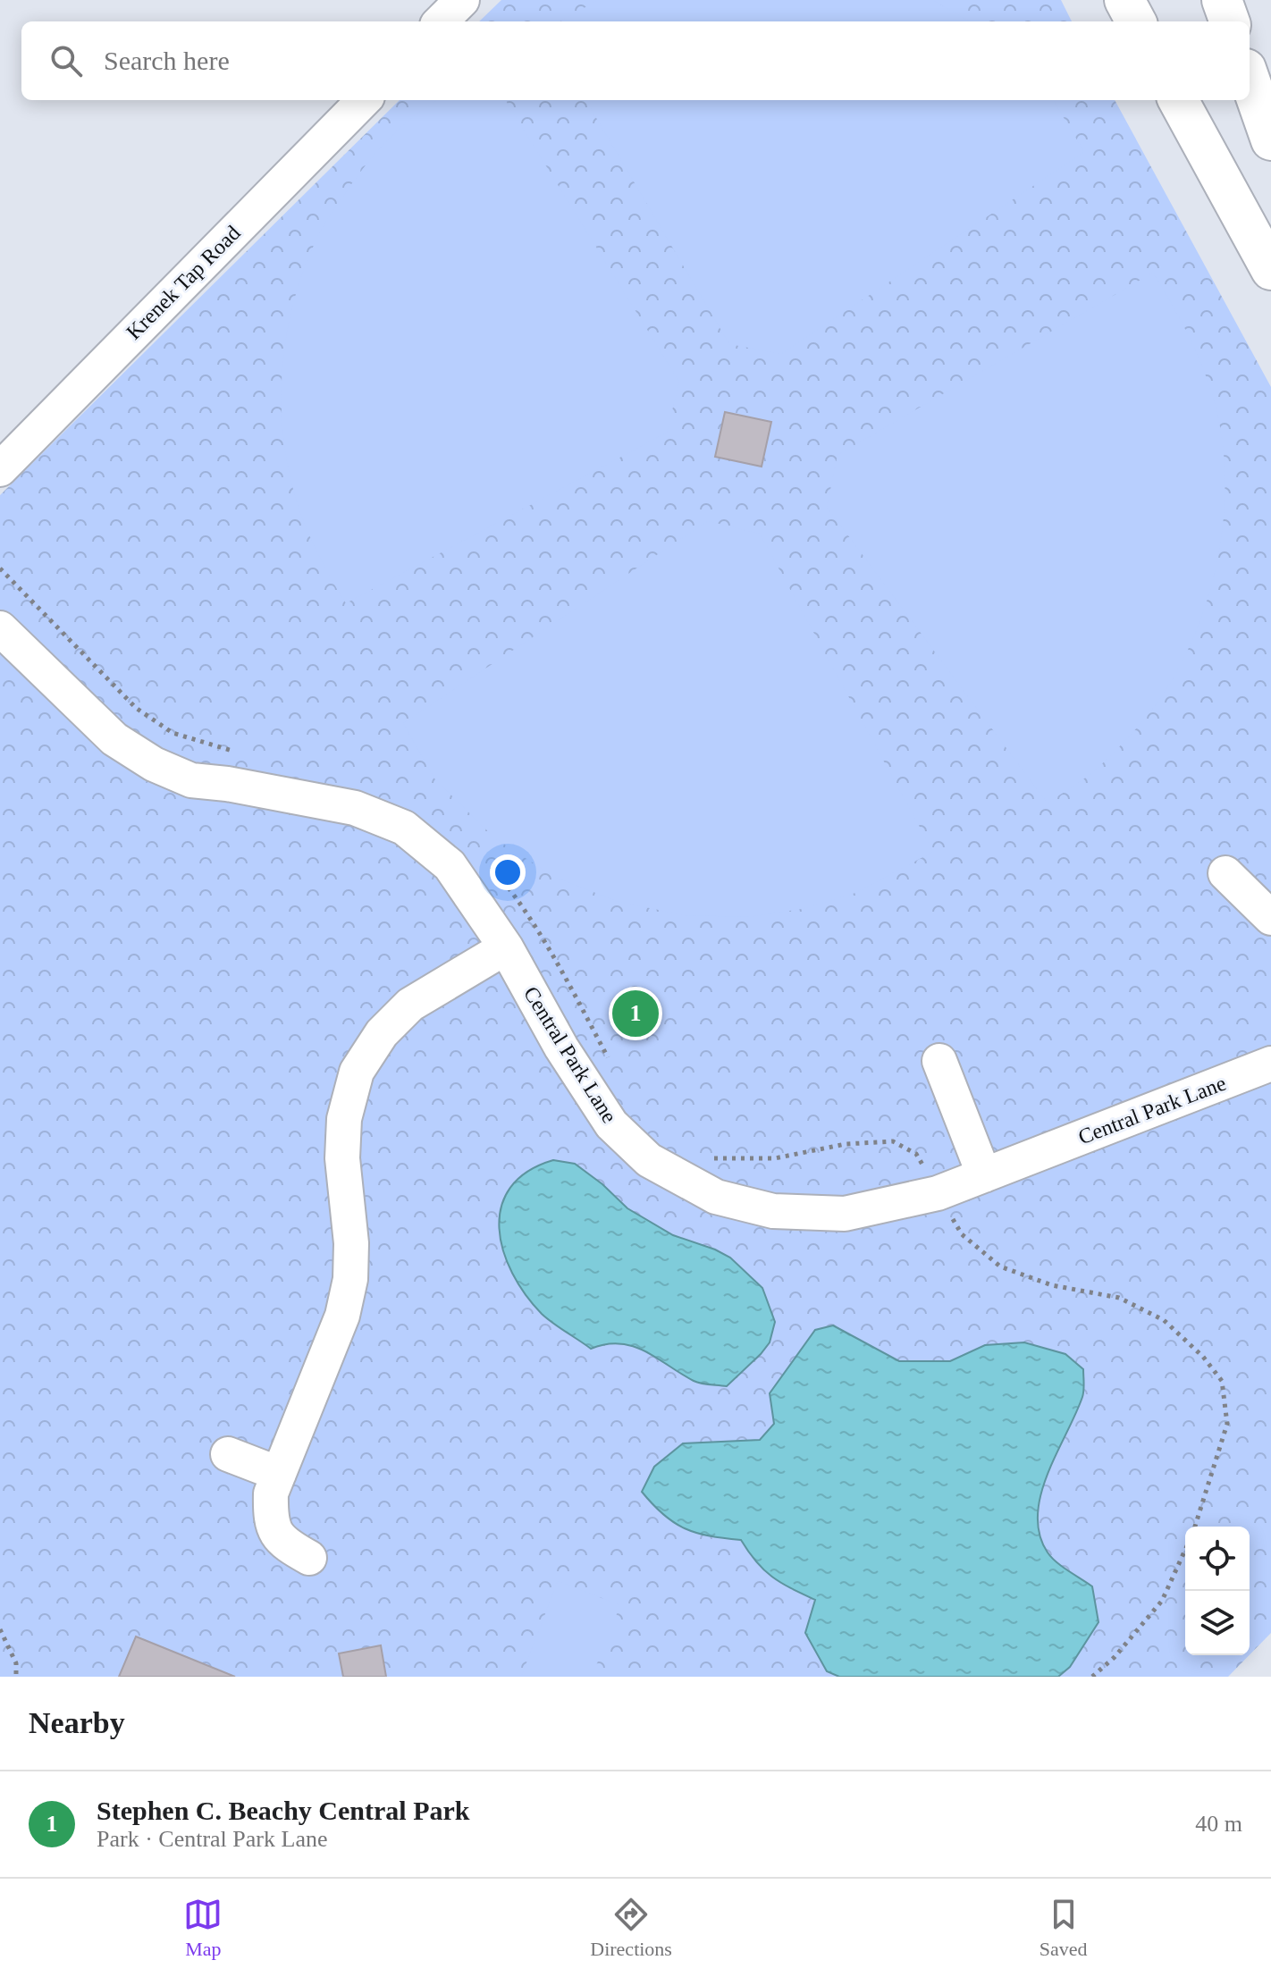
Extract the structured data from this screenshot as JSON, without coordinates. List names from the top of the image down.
{
  "streets": {
    "street": ["Krenek Tap Road", "Central Park Lane"]
  },
  "page": {
    "search": "Search here",
    "pins": "1",
    "heading": "Nearby",
    "list": [
      {
        "mark": "1",
        "name": "Stephen C. Beachy Central Park",
        "note": "Park · Central Park Lane",
        "value": "40 m"
      }
    ],
    "nav": ["Map", "Directions", "Saved"]
  }
}
